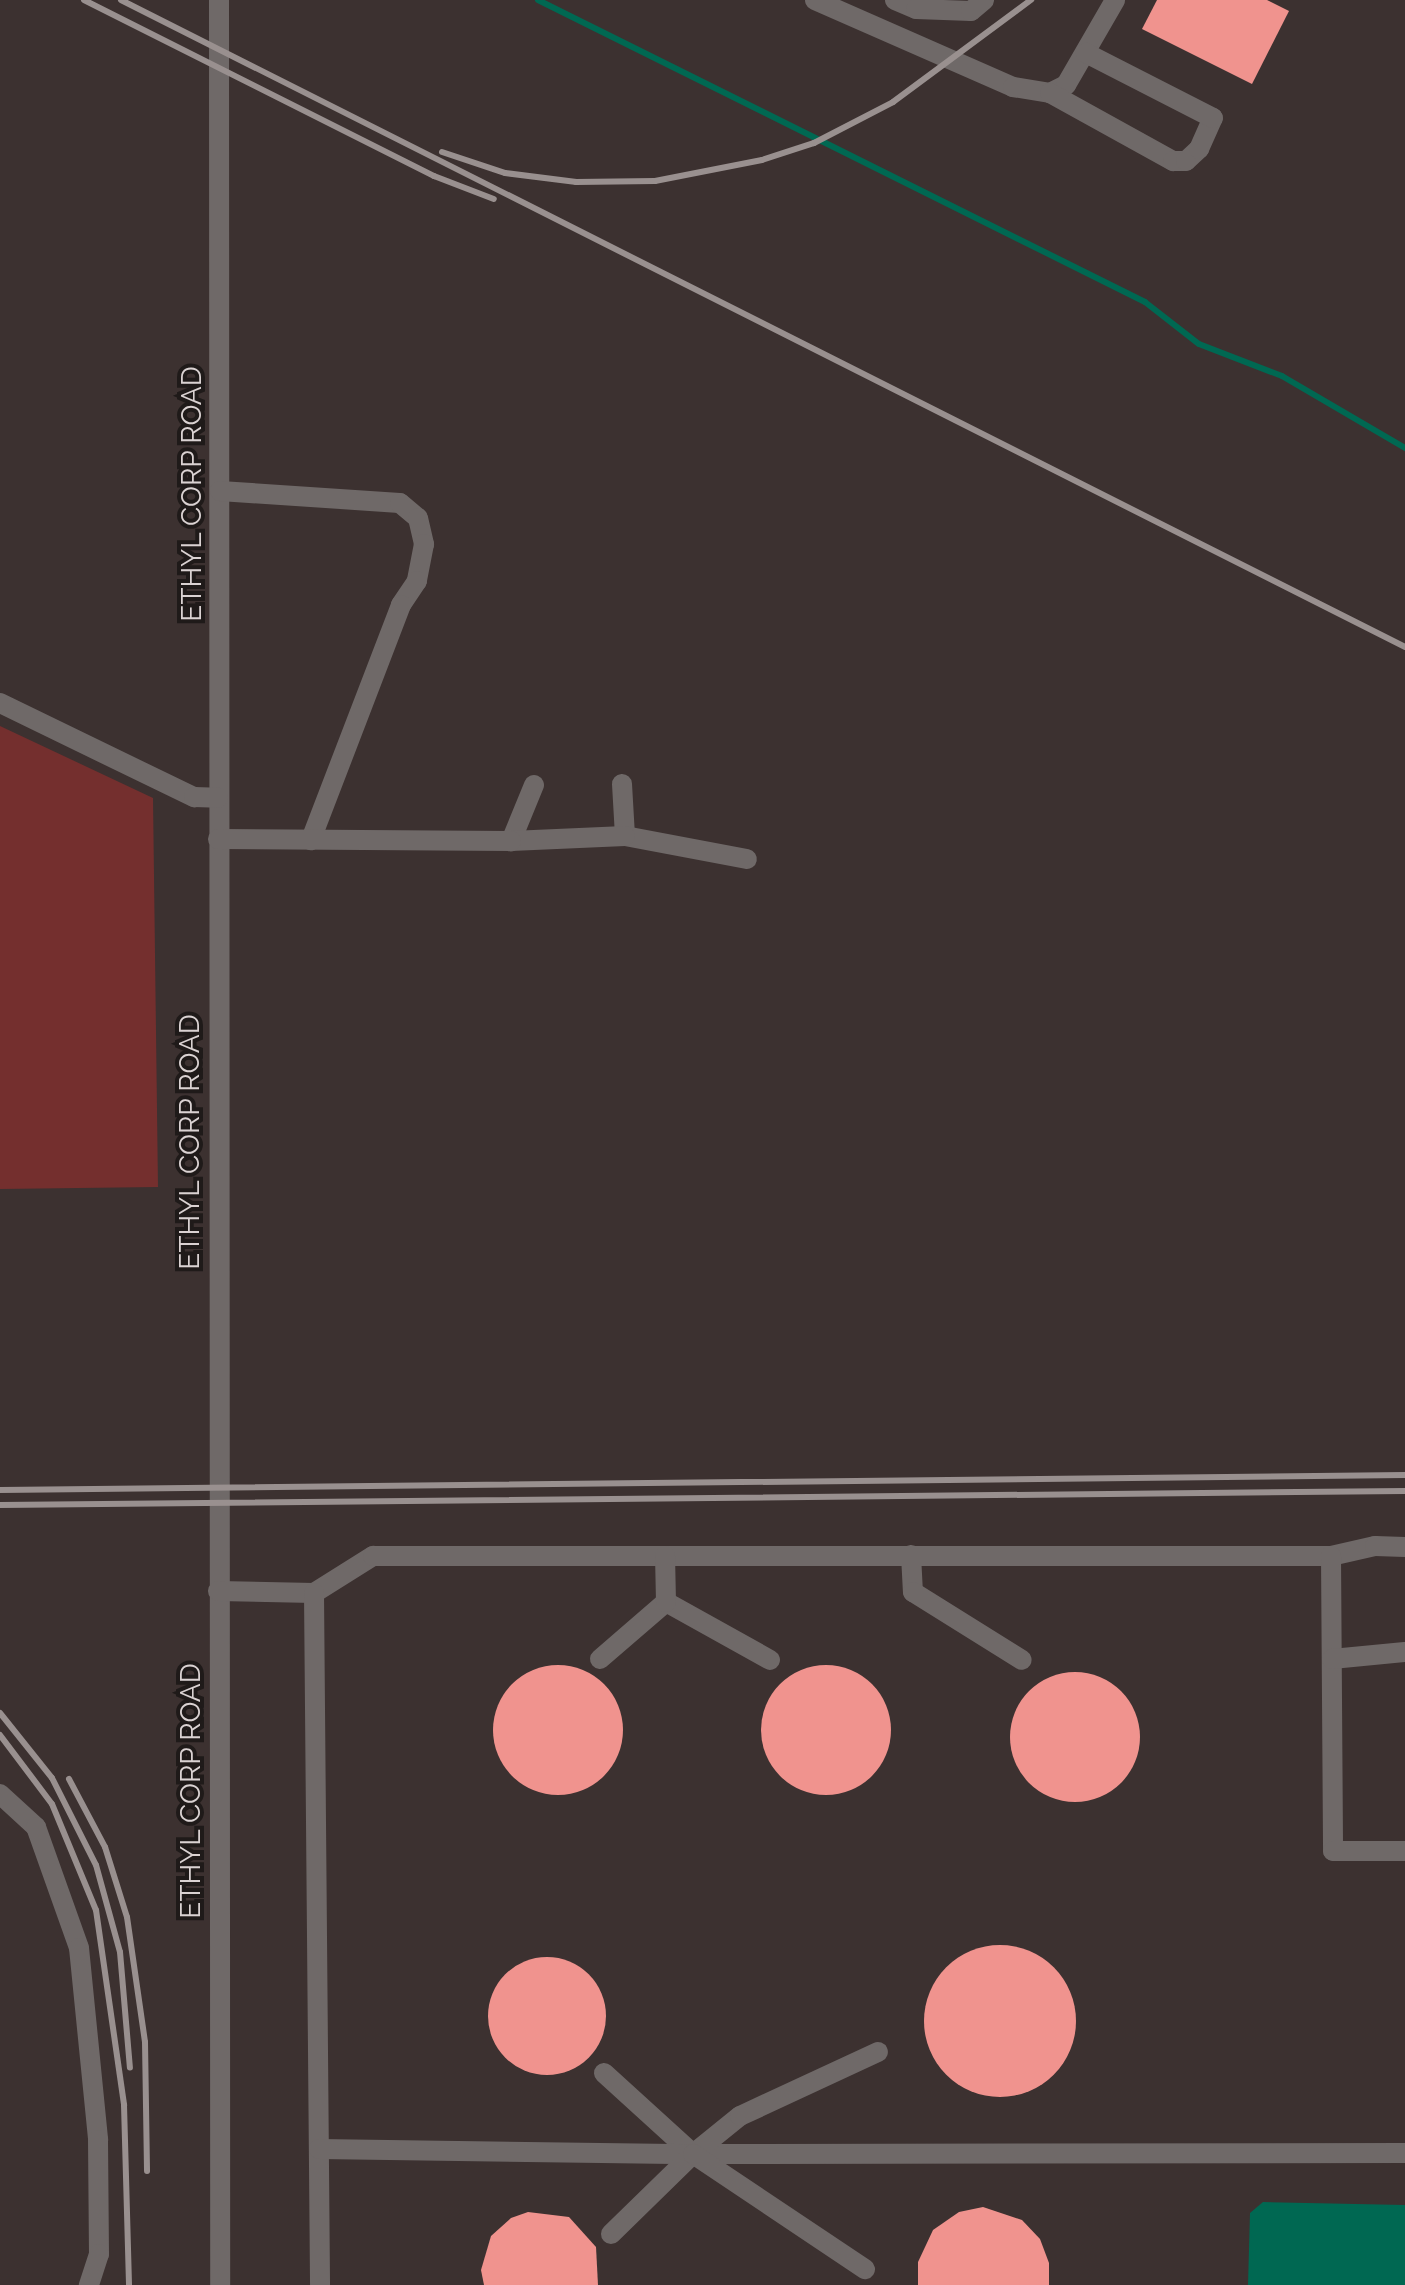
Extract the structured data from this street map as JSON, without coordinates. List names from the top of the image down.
{
  "streets": {
    "lane": ["ETHYL CORP ROAD"]
  }
}
